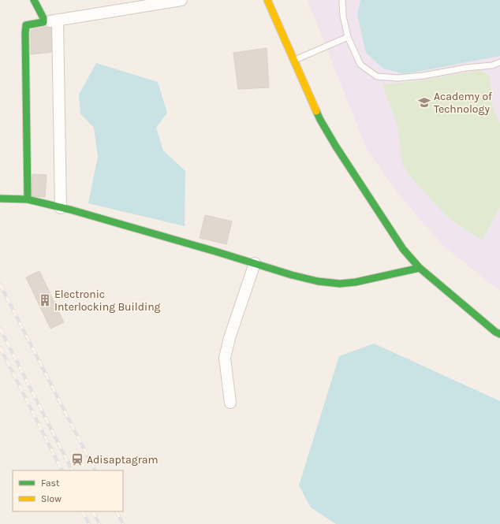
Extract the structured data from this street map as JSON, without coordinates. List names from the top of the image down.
{
  "places": {
    "school or university": ["Academy of Technology"],
    "building": ["Electronic Interlocking Building"],
    "station": ["Adisaptagram"]
  },
  "legend": ["Fast", "Slow"]
}
